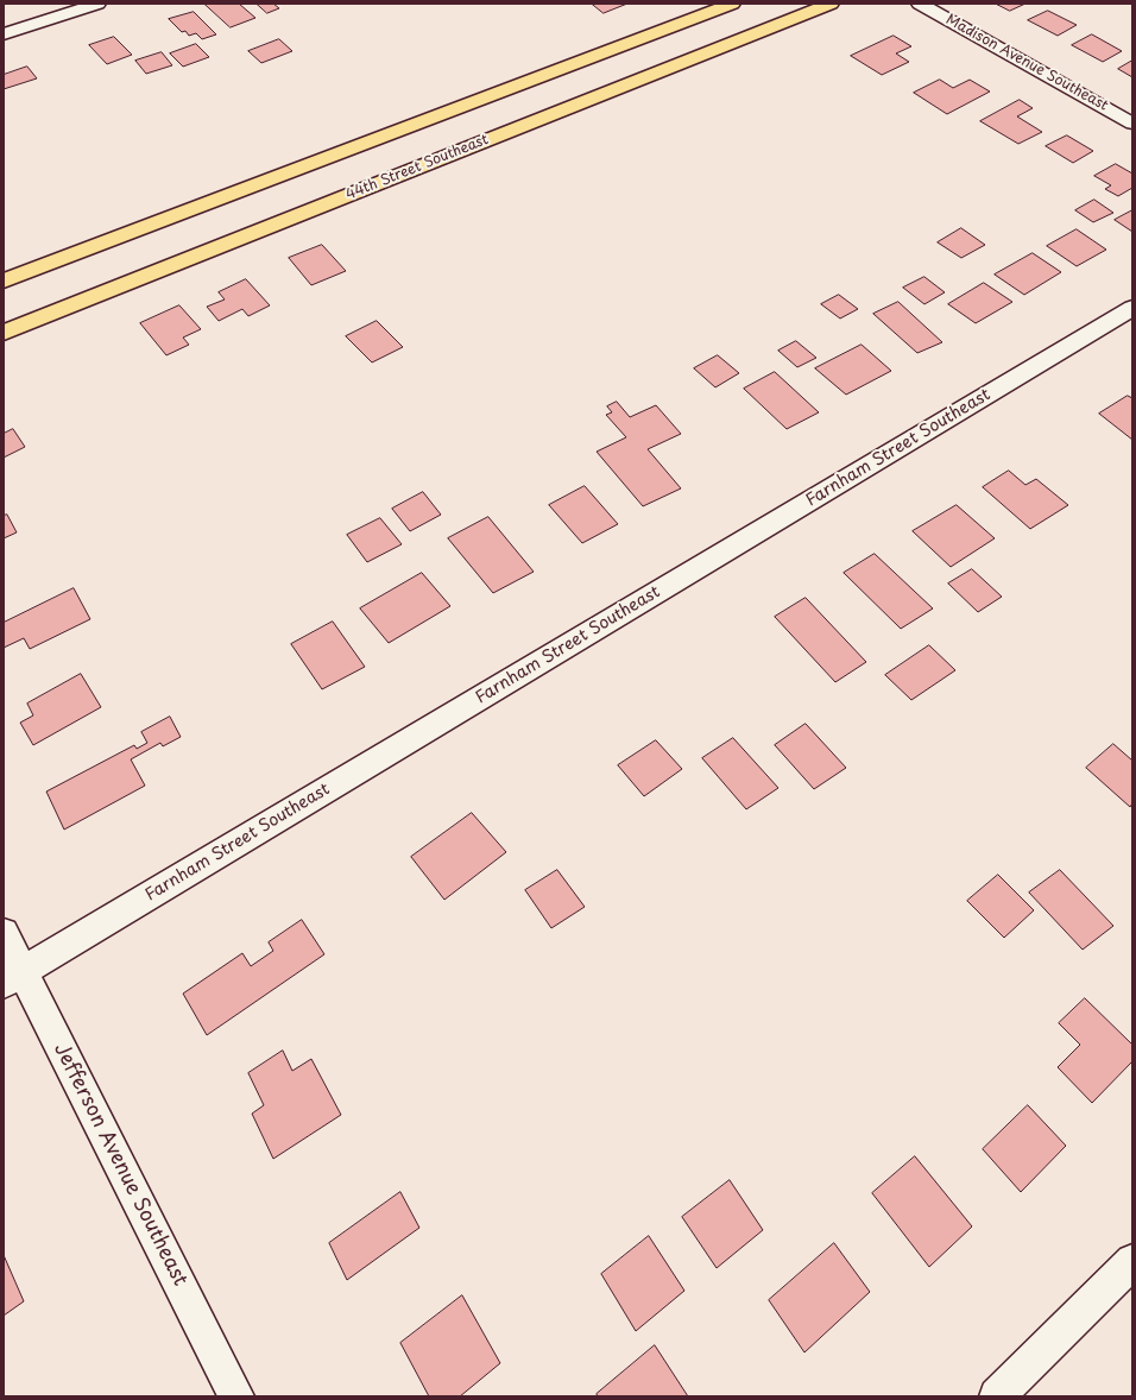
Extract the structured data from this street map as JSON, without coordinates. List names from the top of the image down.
{
  "streets": {
    "main road": ["44th Street Southeast"],
    "street": ["Madison Avenue Southeast", "Farnham Street Southeast", "Jefferson Avenue Southeast"]
  },
  "crossings": [
    ["Farnham Street Southeast", "Jefferson Avenue Southeast"]
  ]
}
